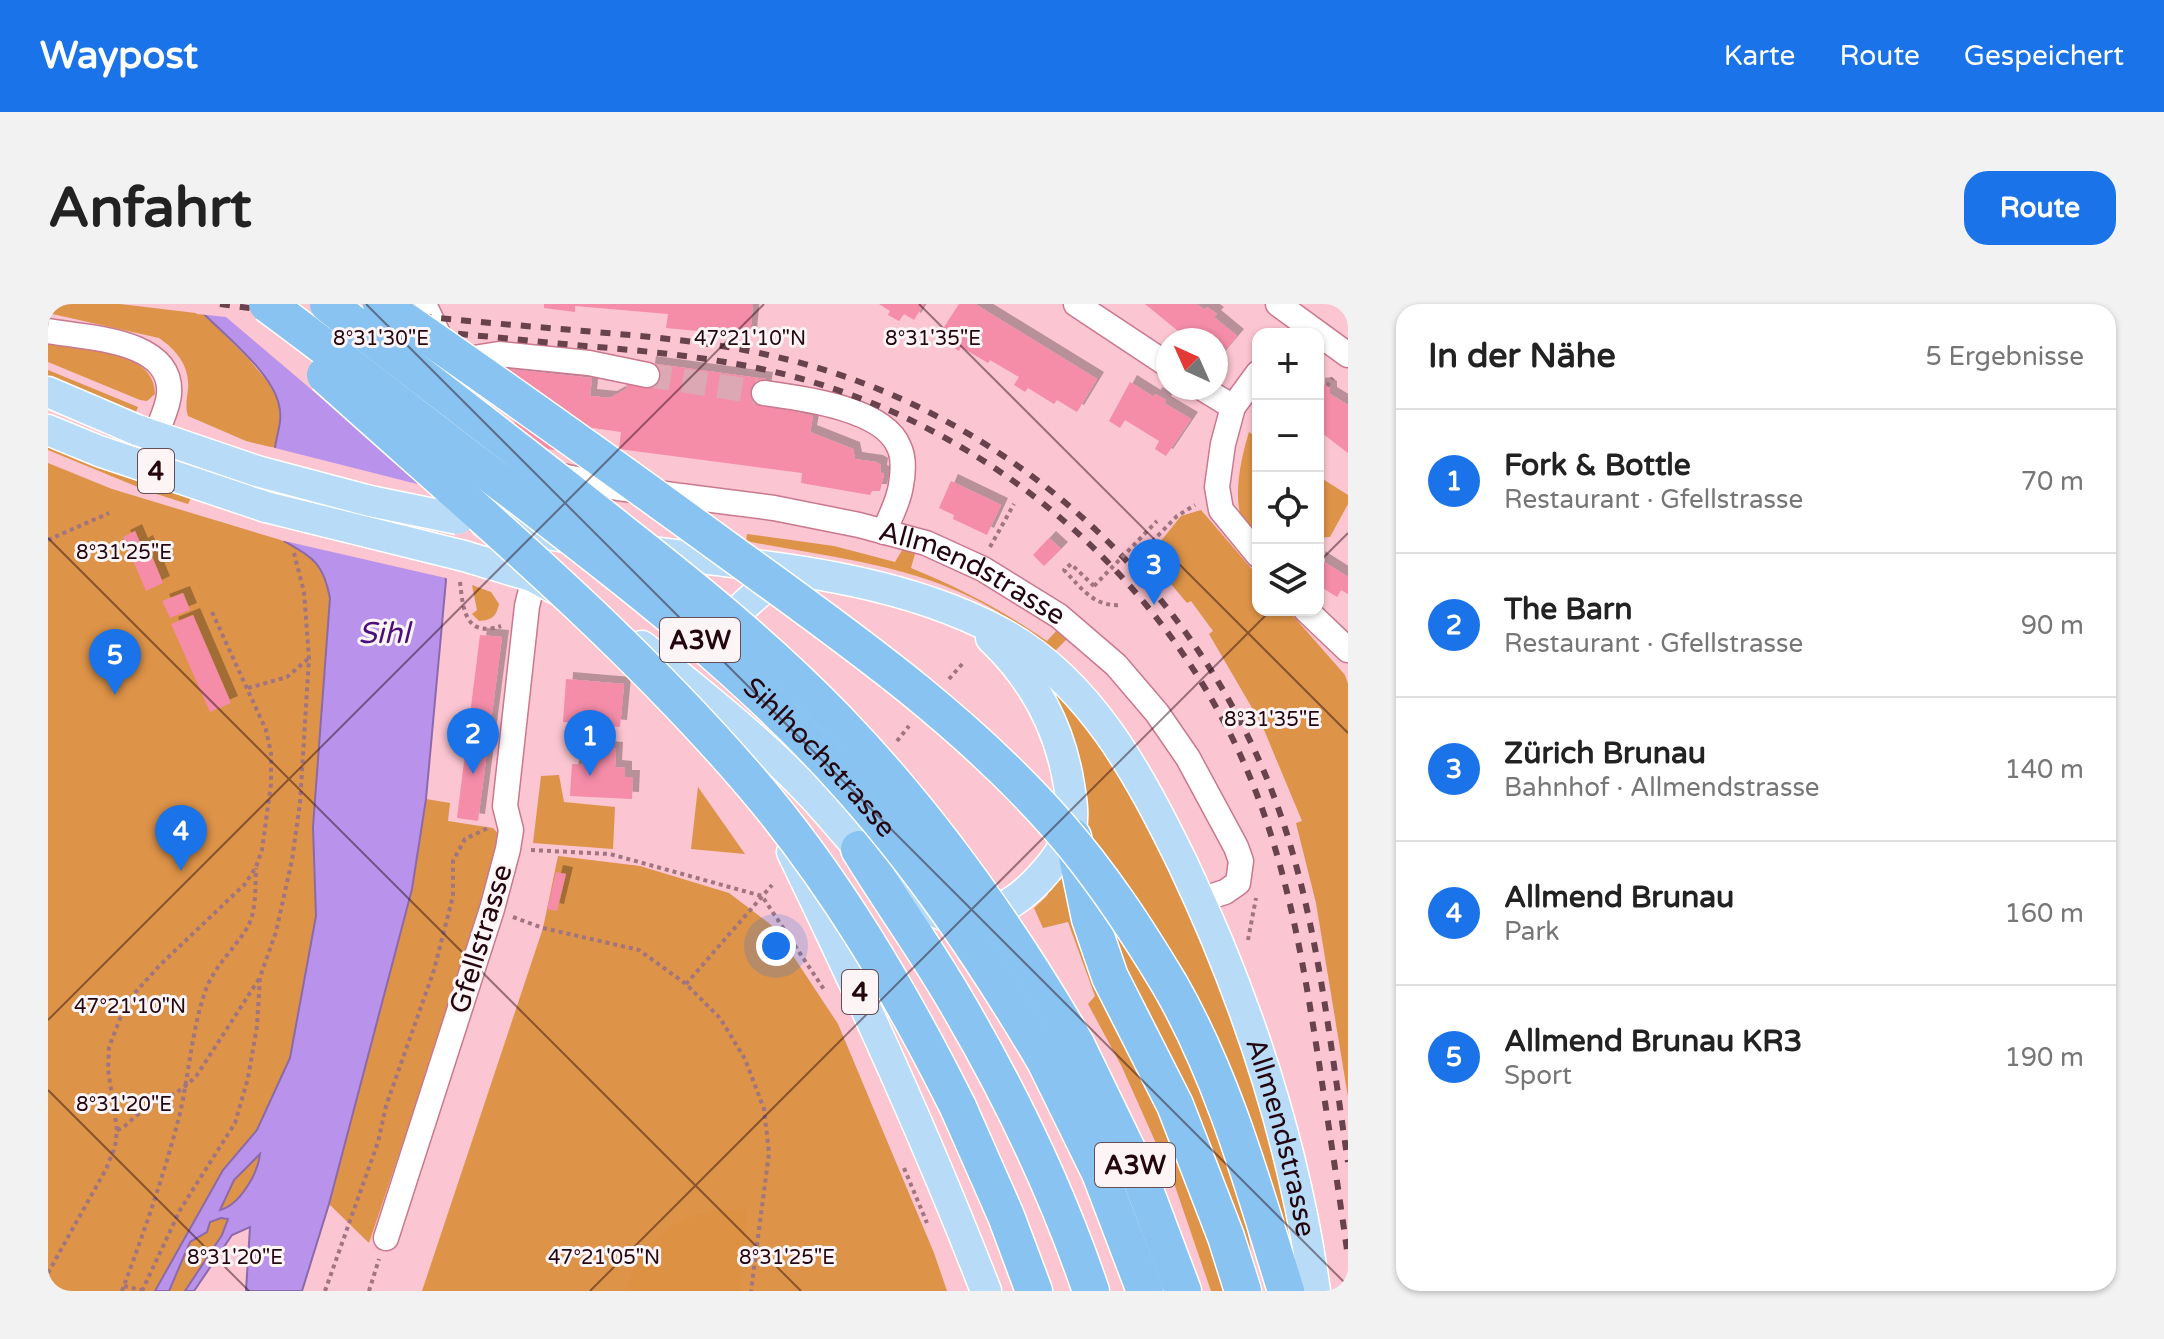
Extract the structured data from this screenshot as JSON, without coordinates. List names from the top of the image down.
{
  "streets": {
    "highway": ["A3W", "Sihlhochstrasse"],
    "main road": ["4", "Allmendstrasse"],
    "street": ["Gfellstrasse"]
  },
  "crossings": [
    ["4", "Allmendstrasse"],
    ["4", "Gfellstrasse"]
  ],
  "water": ["Sihl"],
  "north": "top left",
  "page": {
    "header": "Waypost",
    "nav": ["Karte", "Route", "Gespeichert"],
    "buttons": "Route",
    "title": "Anfahrt",
    "heading": ["In der Nähe", "5 Ergebnisse"],
    "map_buttons": ["+", "−"],
    "list": [
      {
        "mark": "1",
        "name": "Fork & Bottle",
        "note": "Restaurant · Gfellstrasse",
        "value": "70 m"
      },
      {
        "mark": "2",
        "name": "The Barn",
        "note": "Restaurant · Gfellstrasse",
        "value": "90 m"
      },
      {
        "mark": "3",
        "name": "Zürich Brunau",
        "note": "Bahnhof · Allmendstrasse",
        "value": "140 m"
      },
      {
        "mark": "4",
        "name": "Allmend Brunau",
        "note": "Park",
        "value": "160 m"
      },
      {
        "mark": "5",
        "name": "Allmend Brunau KR3",
        "note": "Sport",
        "value": "190 m"
      }
    ],
    "pins": [
      "3",
      "5",
      "2",
      "1",
      "4"
    ]
  },
  "coordinates": [
    "8°31'30\"E",
    "47°21'10\"N",
    "8°31'35\"E",
    "8°31'25\"E",
    "8°31'20\"E",
    "47°21'05\"N"
  ]
}
